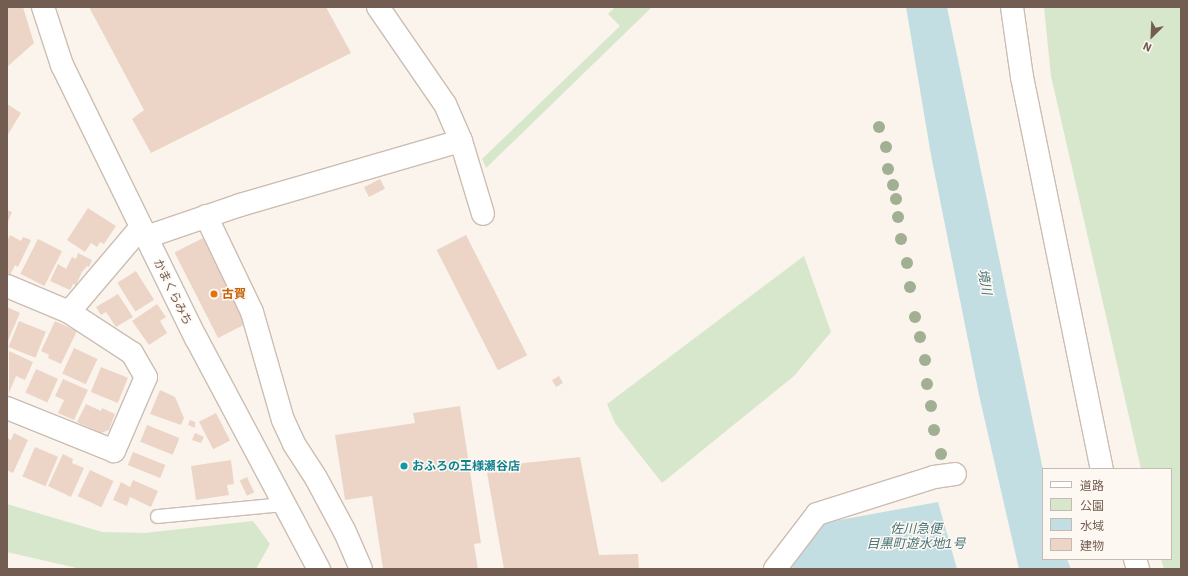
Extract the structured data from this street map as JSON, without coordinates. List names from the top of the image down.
{
  "streets": {
    "street": ["かまくらみち"]
  },
  "water": ["境川", "佐川急便 目黒町遊水地1号"],
  "places": ["古賀", "おふろの王様瀬谷店"],
  "legend": [
    "道路",
    "公園",
    "水域",
    "建物"
  ],
  "north": "bottom left"
}
